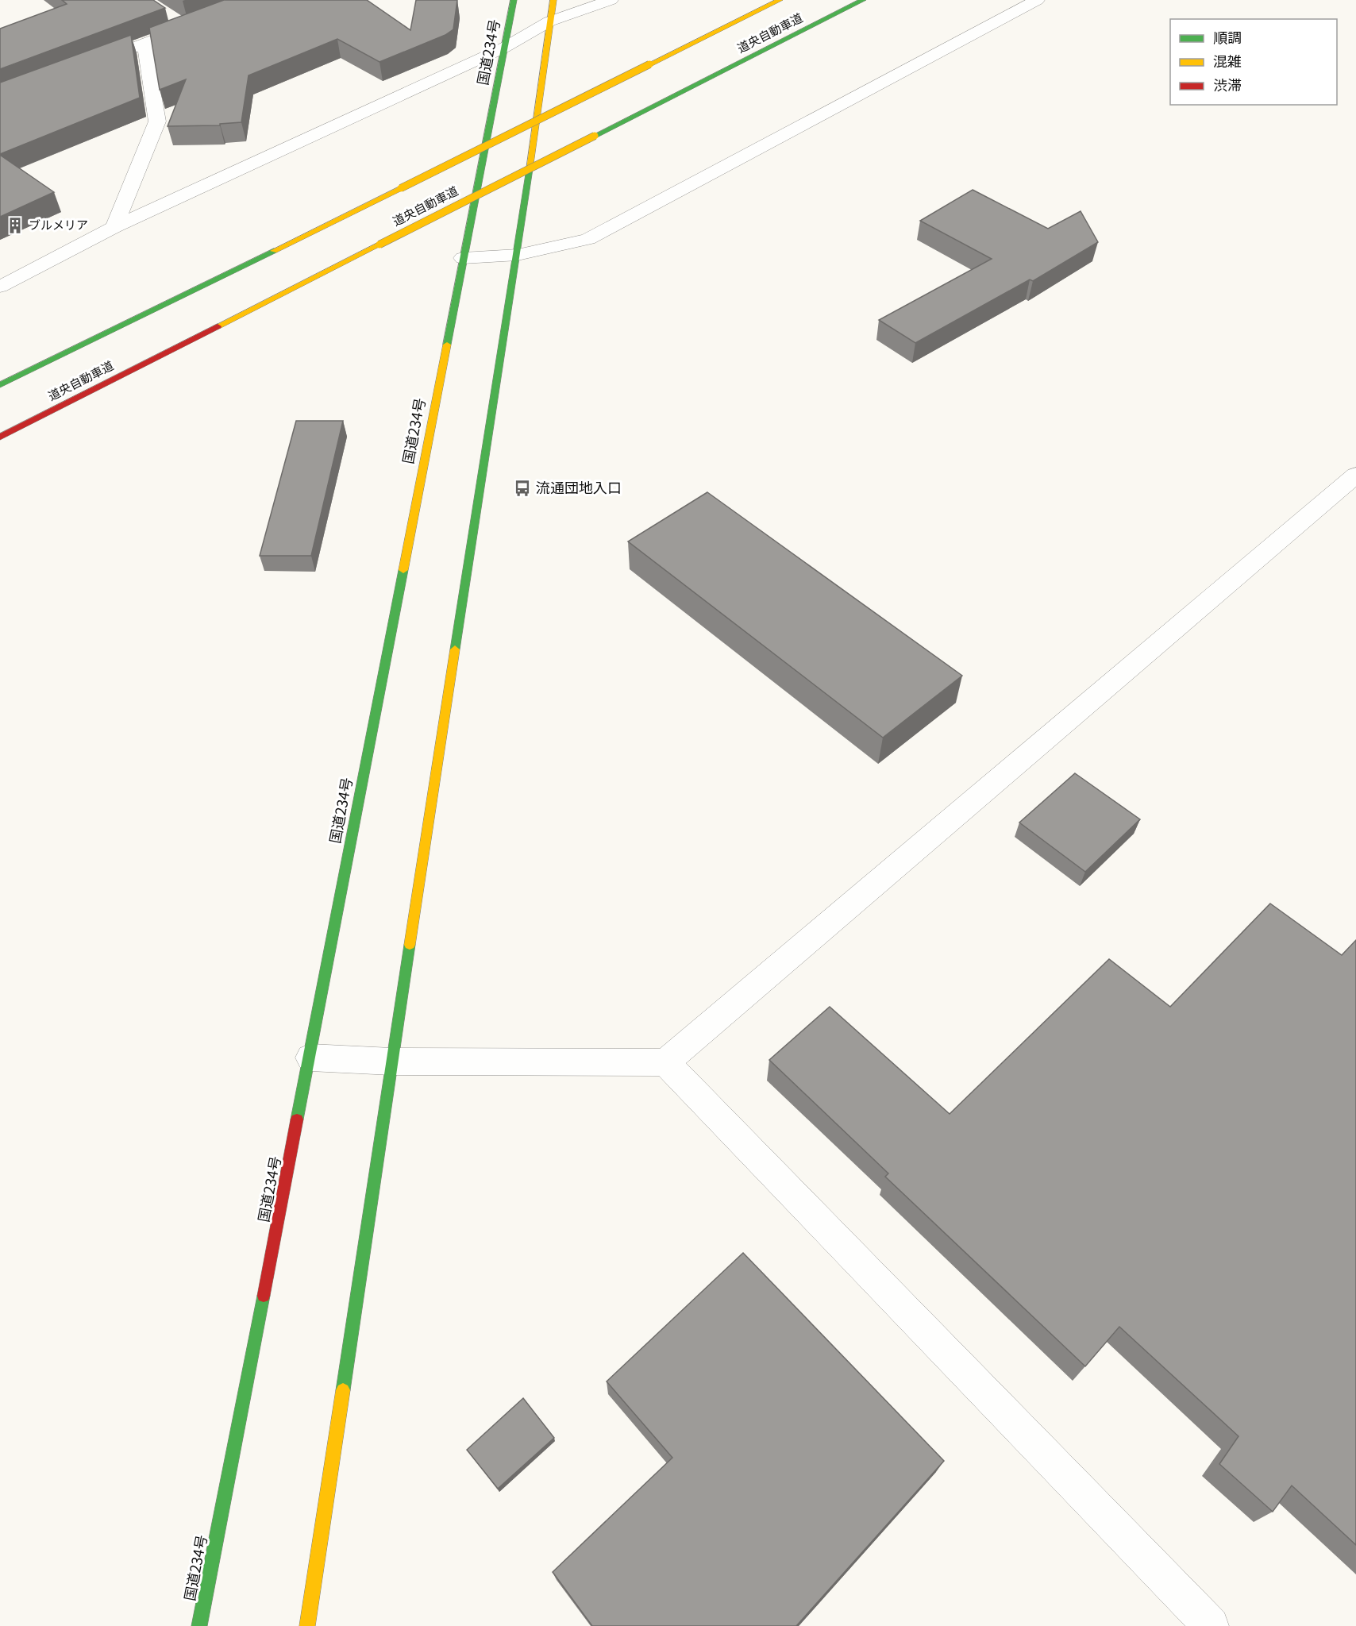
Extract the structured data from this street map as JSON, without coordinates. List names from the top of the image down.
{
  "streets": {
    "highway": ["道央自動車道", "国道234号"]
  },
  "places": {
    "building": ["ブルメリア"],
    "bus stop": ["流通団地入口"]
  },
  "legend": ["順調", "混雑", "渋滞"]
}
